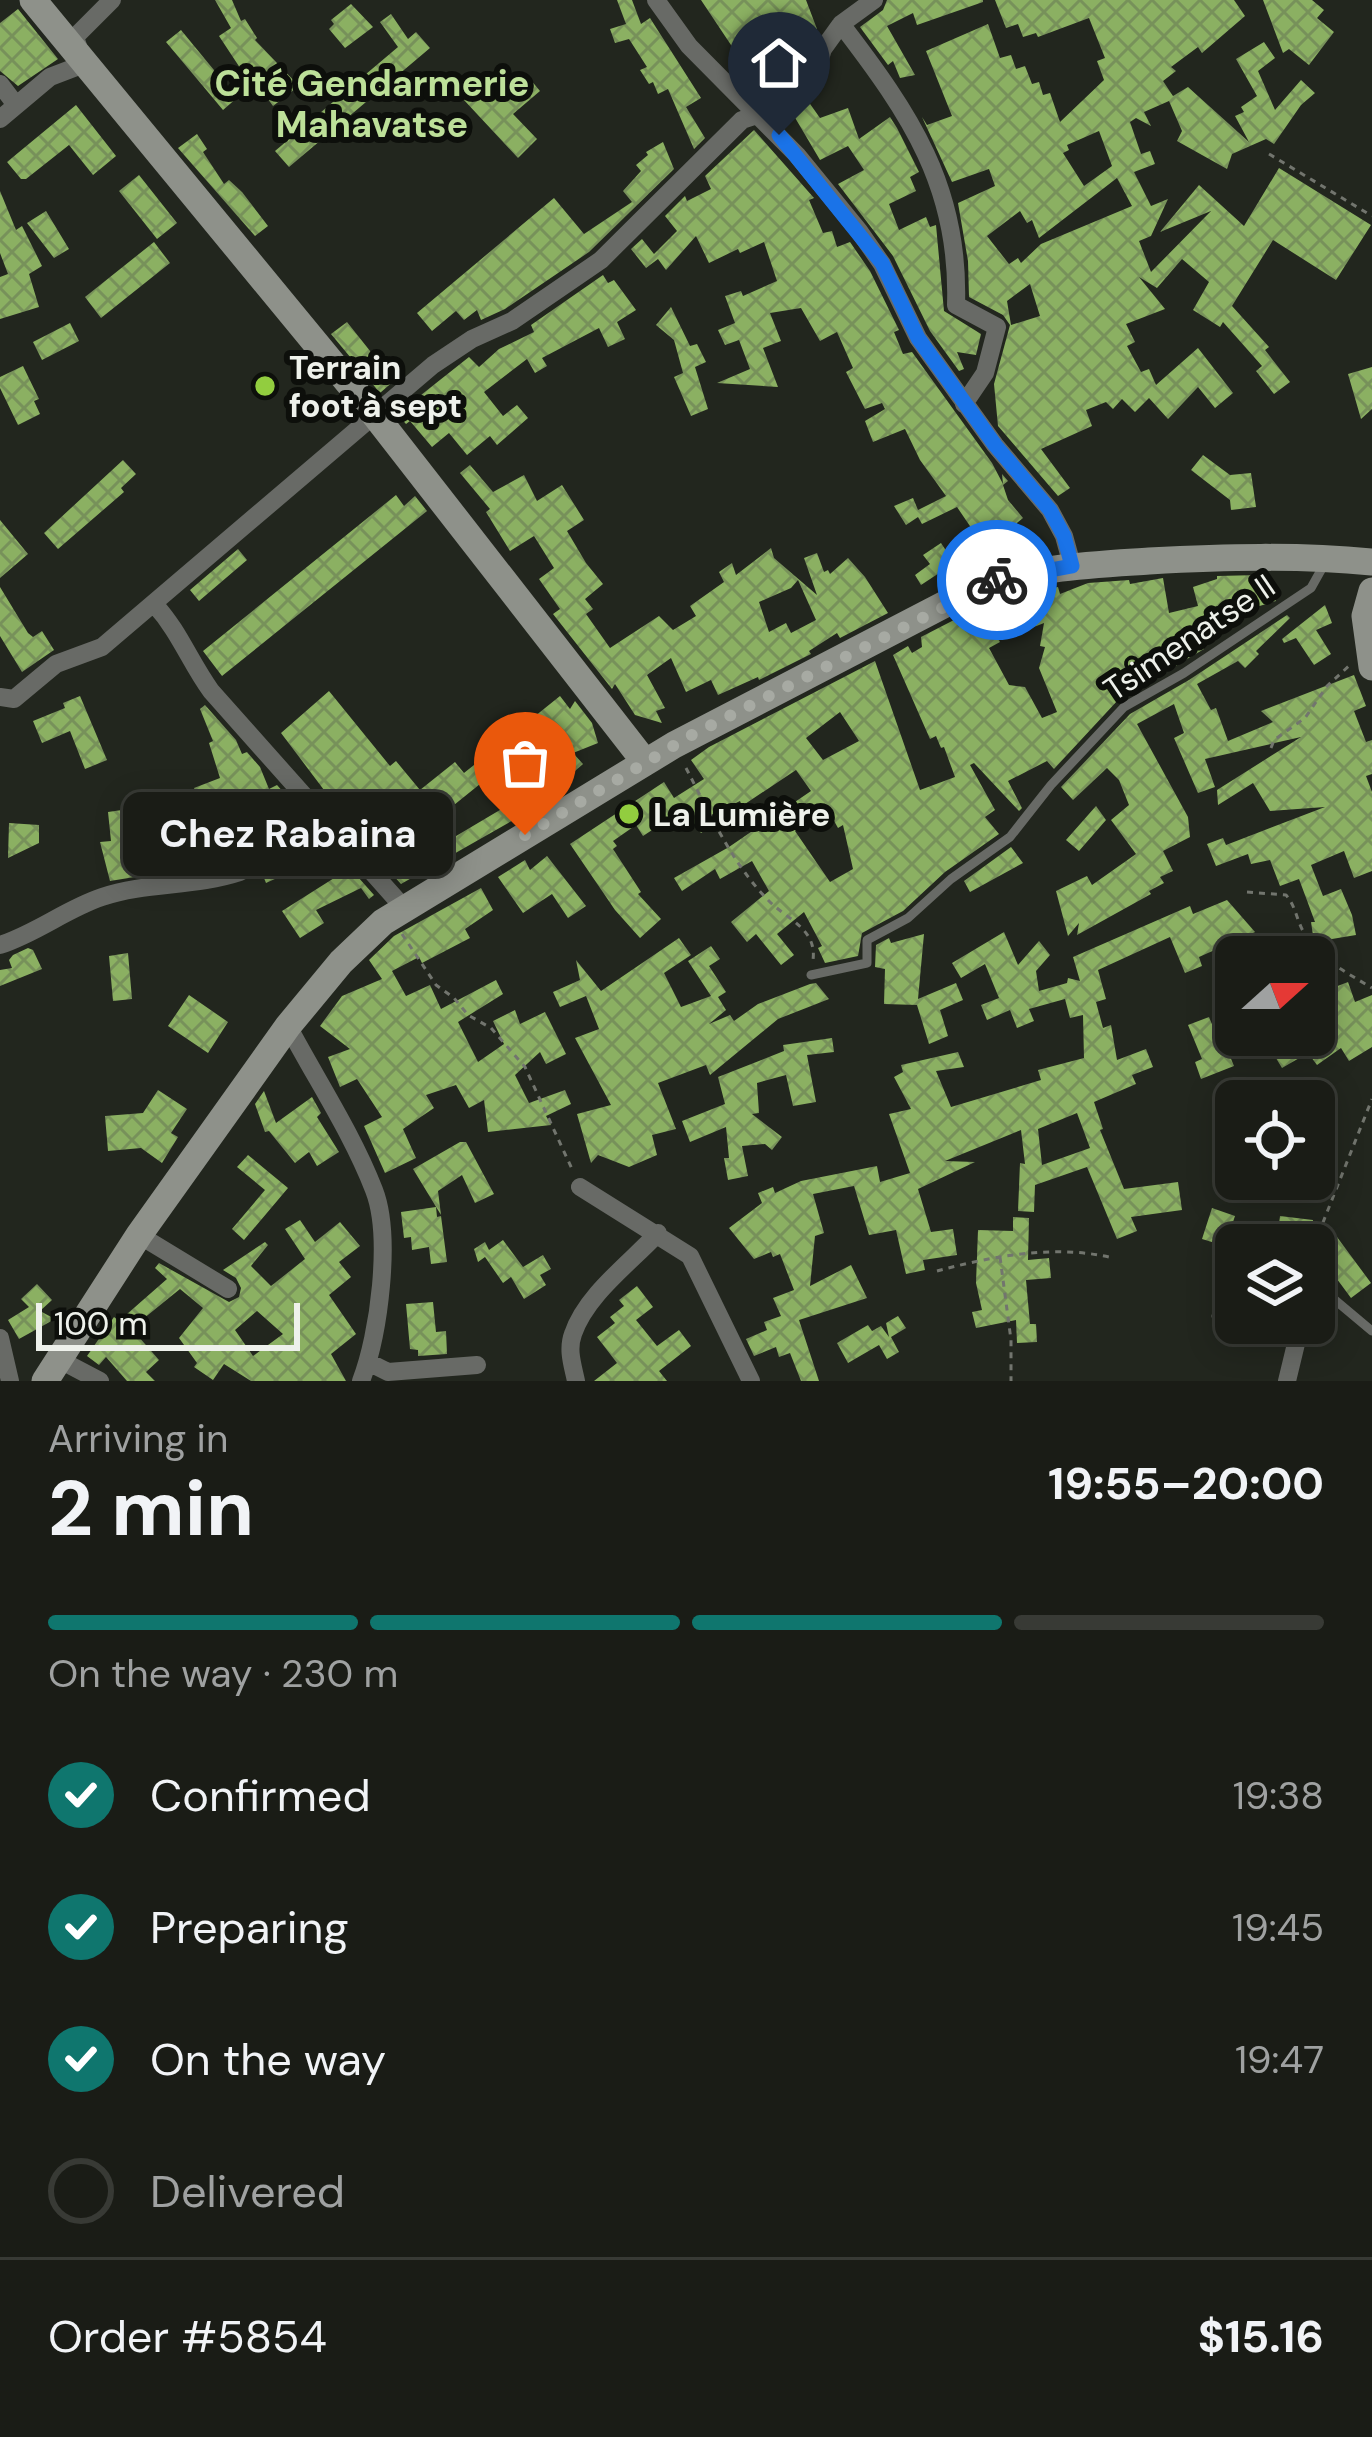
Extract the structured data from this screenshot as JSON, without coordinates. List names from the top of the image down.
{
  "streets": {
    "lane": ["Tsimenatse II"]
  },
  "districts": ["Cité Gendarmerie Mahavatse"],
  "places": ["Terrain foot à sept", "La Lumière", "Chez Rabaina"],
  "scale_bar": "100 m",
  "north": "right",
  "page": {
    "bubble": "Chez Rabaina",
    "scale": "100 m",
    "heading": ["2 min", "Arriving in", "19:55–20:00"],
    "panel": ["Order #5854", "$15.16"],
    "bar": "On the way · 230 m",
    "list": [
      ["Confirmed", "19:38"],
      ["Preparing", "19:45"],
      ["On the way", "19:47"],
      "Delivered"
    ]
  }
}
